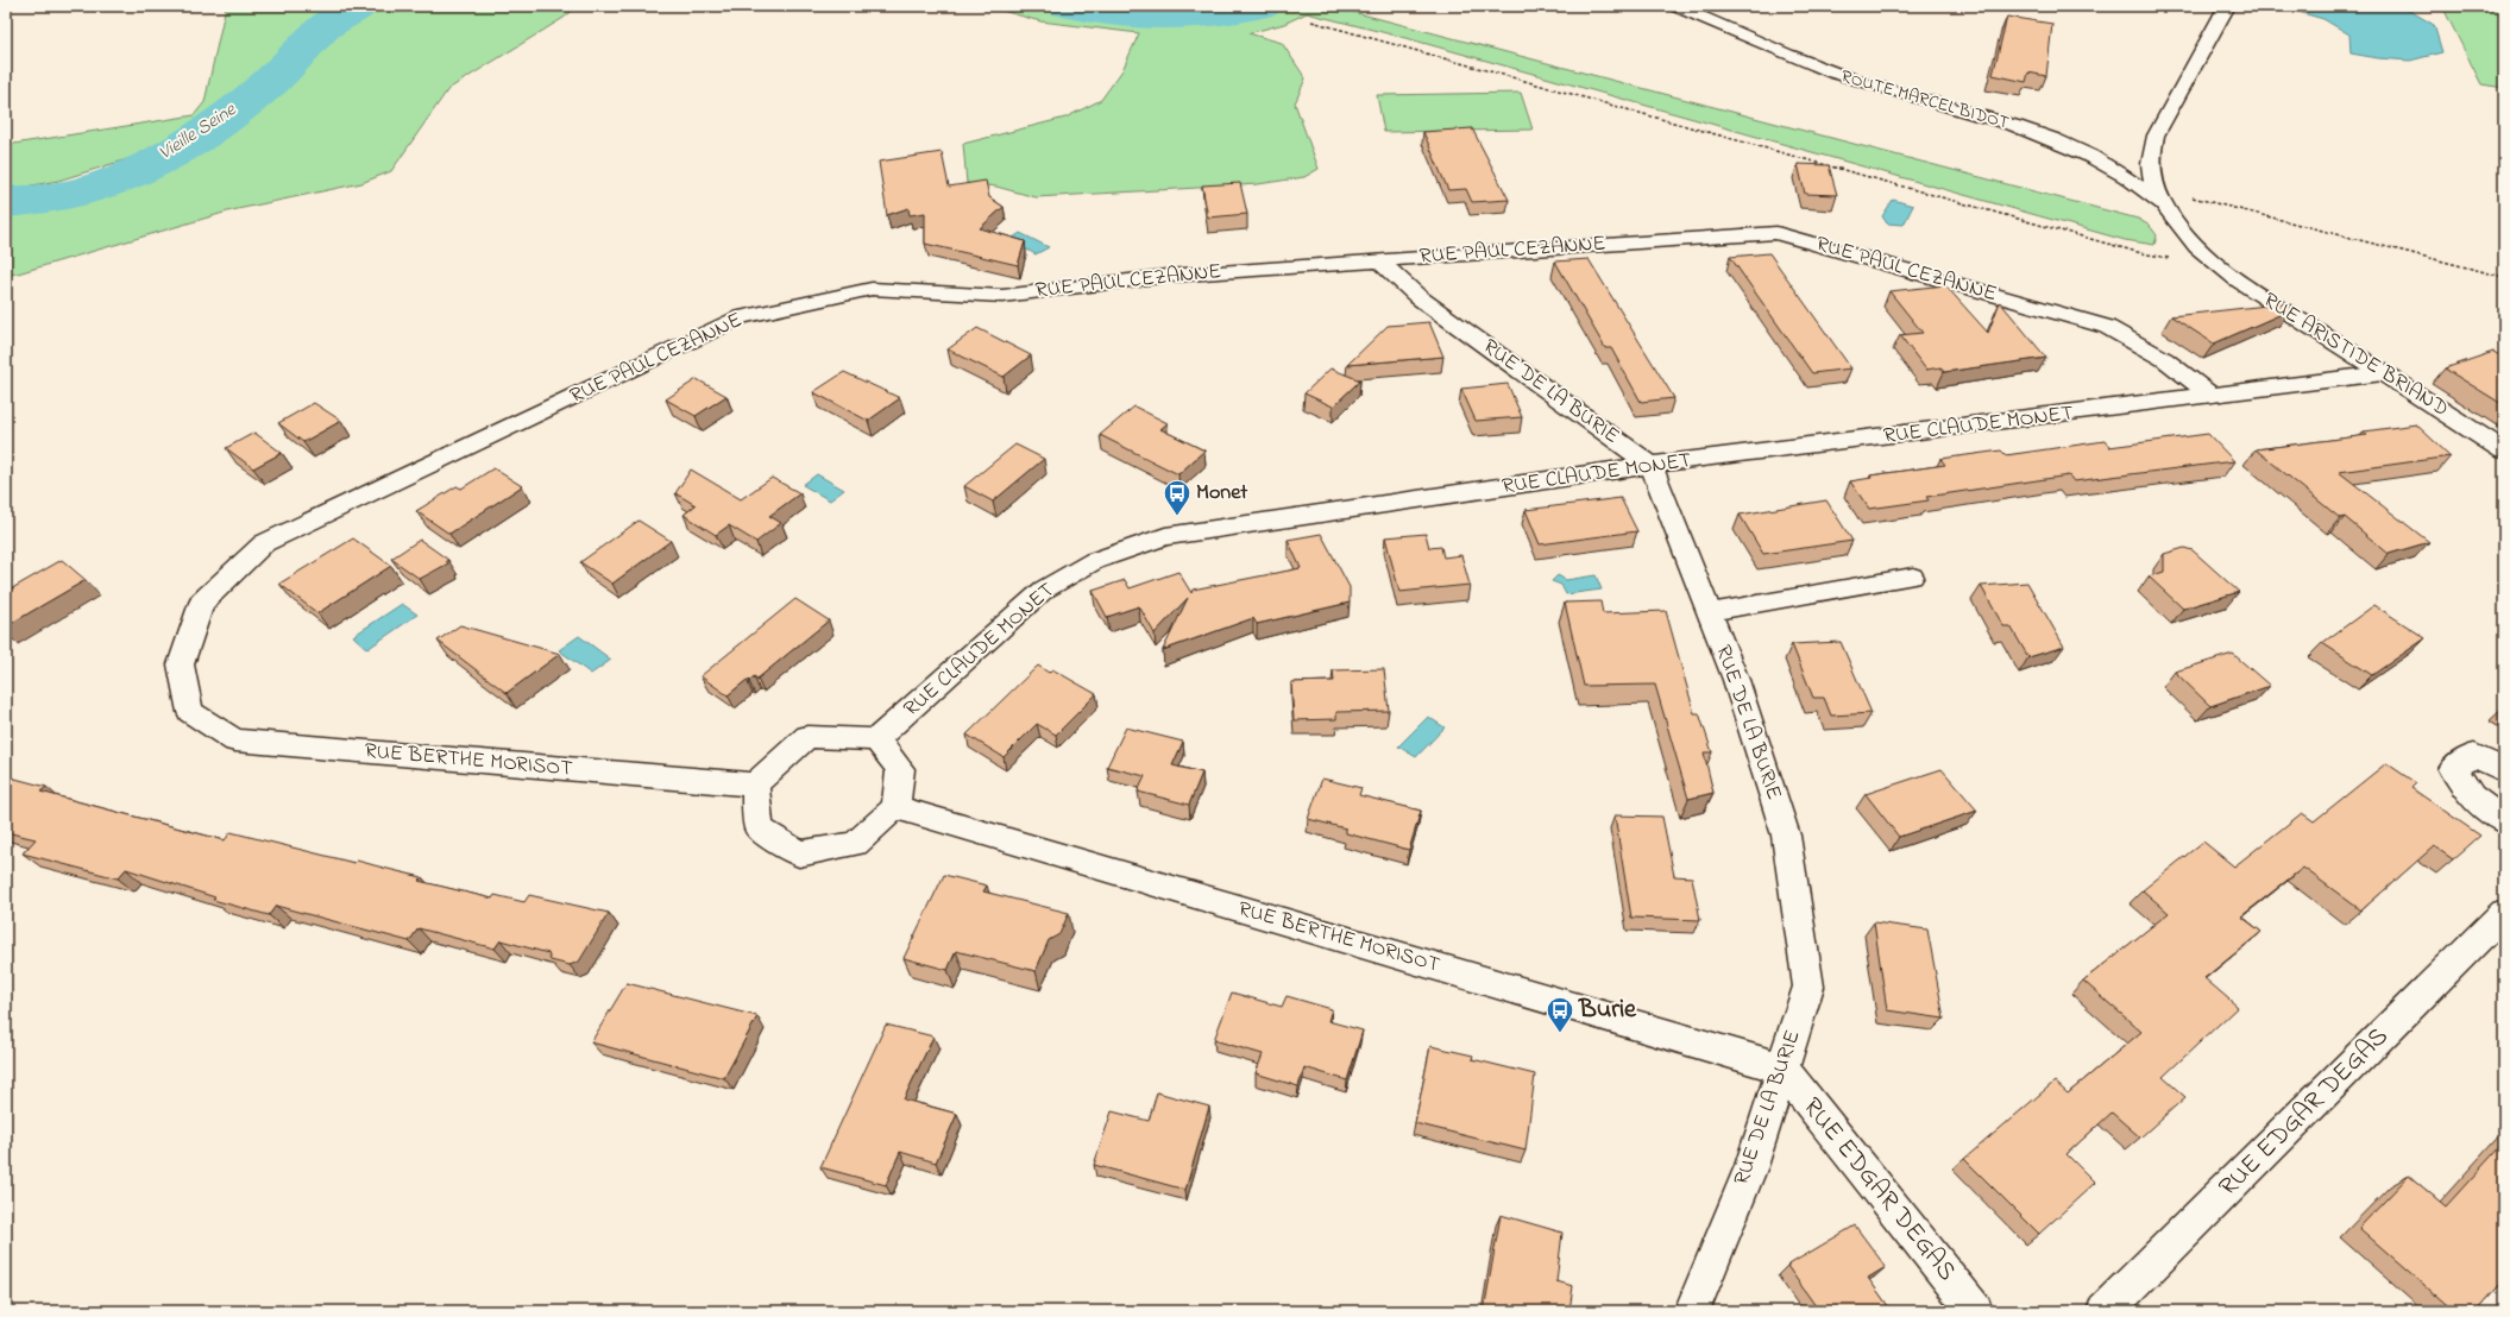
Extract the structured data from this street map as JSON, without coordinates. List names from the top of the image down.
{
  "streets": {
    "street": [
      "ROUTE MARCEL BIDOT",
      "RUE PAUL CEZANNE",
      "RUE ARISTIDE BRIAND",
      "RUE DE LA BURIE",
      "RUE CLAUDE MONET",
      "RUE BERTHE MORISOT",
      "RUE EDGAR DEGAS"
    ]
  },
  "crossings": [
    ["ROUTE MARCEL BIDOT", "RUE ARISTIDE BRIAND"],
    ["RUE PAUL CEZANNE", "RUE DE LA BURIE"],
    ["RUE PAUL CEZANNE", "RUE CLAUDE MONET"],
    ["RUE PAUL CEZANNE", "RUE BERTHE MORISOT"],
    ["RUE ARISTIDE BRIAND", "RUE CLAUDE MONET"],
    ["RUE DE LA BURIE", "RUE CLAUDE MONET"],
    ["RUE DE LA BURIE", "RUE BERTHE MORISOT"],
    ["RUE DE LA BURIE", "RUE EDGAR DEGAS"],
    ["RUE CLAUDE MONET", "RUE BERTHE MORISOT"],
    ["RUE BERTHE MORISOT", "RUE EDGAR DEGAS"]
  ],
  "water": ["Vieille Seine"],
  "places": {
    "bus stop": ["Monet", "Burie"]
  }
}
